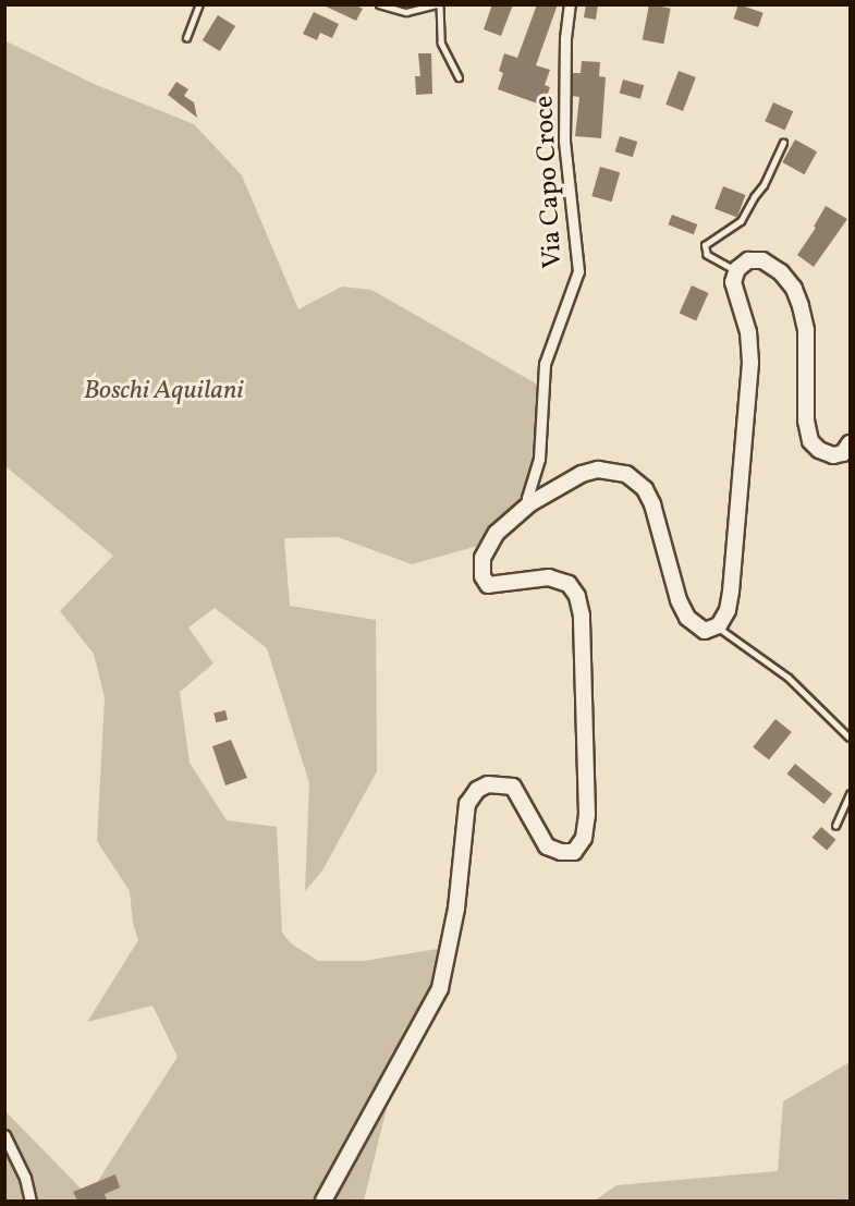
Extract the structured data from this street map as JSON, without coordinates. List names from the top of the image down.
{
  "streets": {
    "street": ["Via Capo Croce"]
  },
  "parks": ["Boschi Aquilani"]
}
